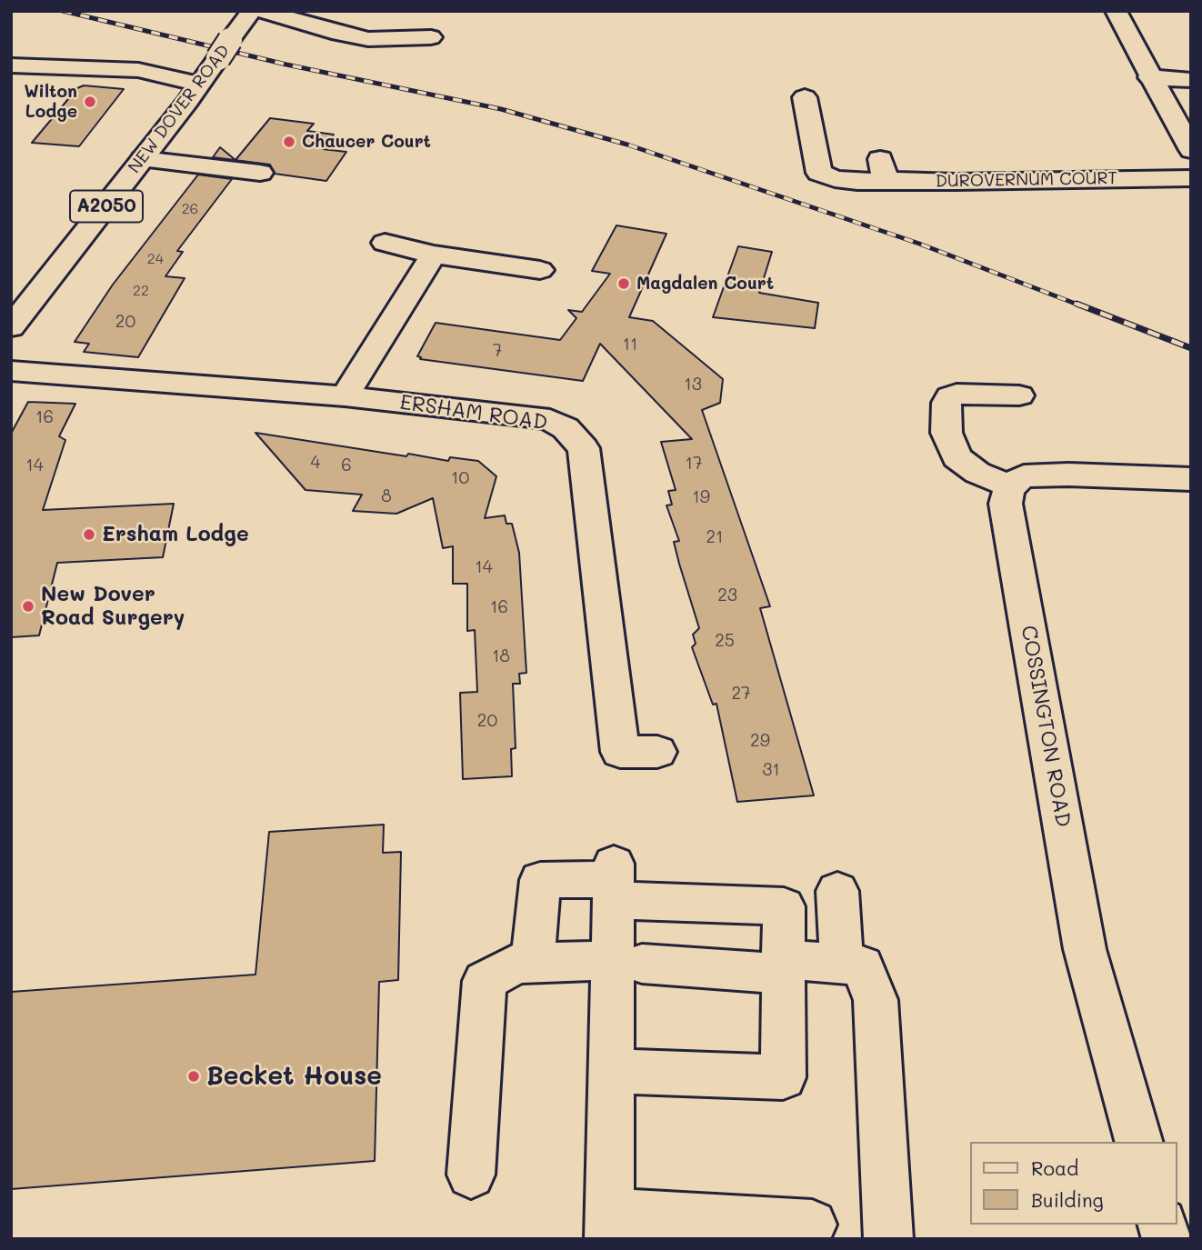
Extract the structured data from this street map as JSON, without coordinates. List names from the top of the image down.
{
  "streets": {
    "street": [
      "NEW DOVER ROAD",
      "DUROVERNUM COURT",
      "A2050",
      "ERSHAM ROAD",
      "COSSINGTON ROAD"
    ]
  },
  "places": [
    "Wilton Lodge",
    "Chaucer Court",
    "Magdalen Court",
    "Ersham Lodge",
    "New Dover Road Surgery",
    "Becket House"
  ],
  "house_numbers": [
    "26",
    "24",
    "22",
    "20",
    "11",
    "7",
    "13",
    "16",
    "4",
    "17",
    "14",
    "6",
    "10",
    "8",
    "19",
    "21",
    "14",
    "23",
    "16",
    "25",
    "18",
    "27",
    "20",
    "29",
    "31"
  ],
  "legend": ["Road", "Building"]
}
